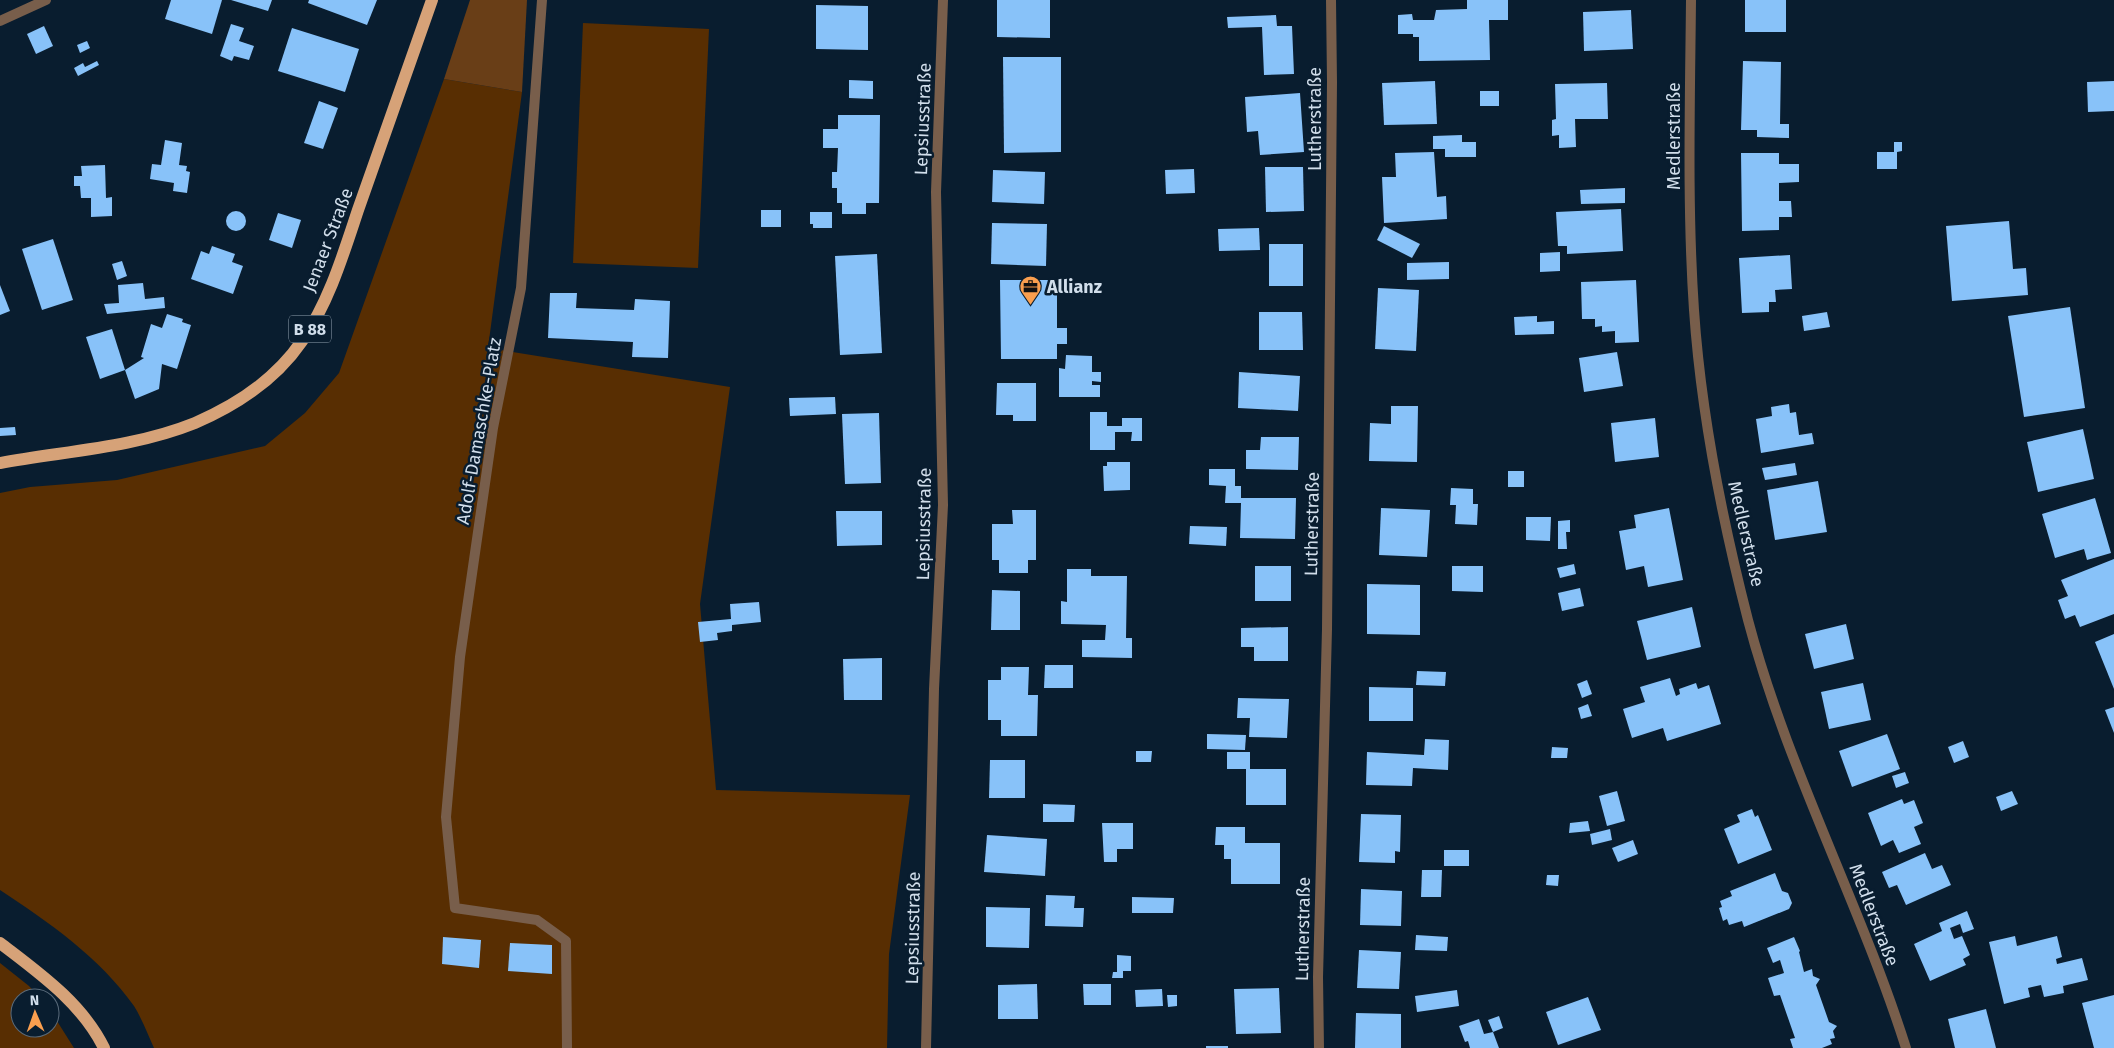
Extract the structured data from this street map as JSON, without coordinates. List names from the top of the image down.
{
  "streets": {
    "main road": ["Jenaer Straße", "B 88"],
    "street": [
      "Lepsiusstraße",
      "Lutherstraße",
      "Medlerstraße",
      "Adolf-Damaschke-Platz"
    ]
  },
  "places": {
    "office": ["Allianz"]
  },
  "north": "top"
}
